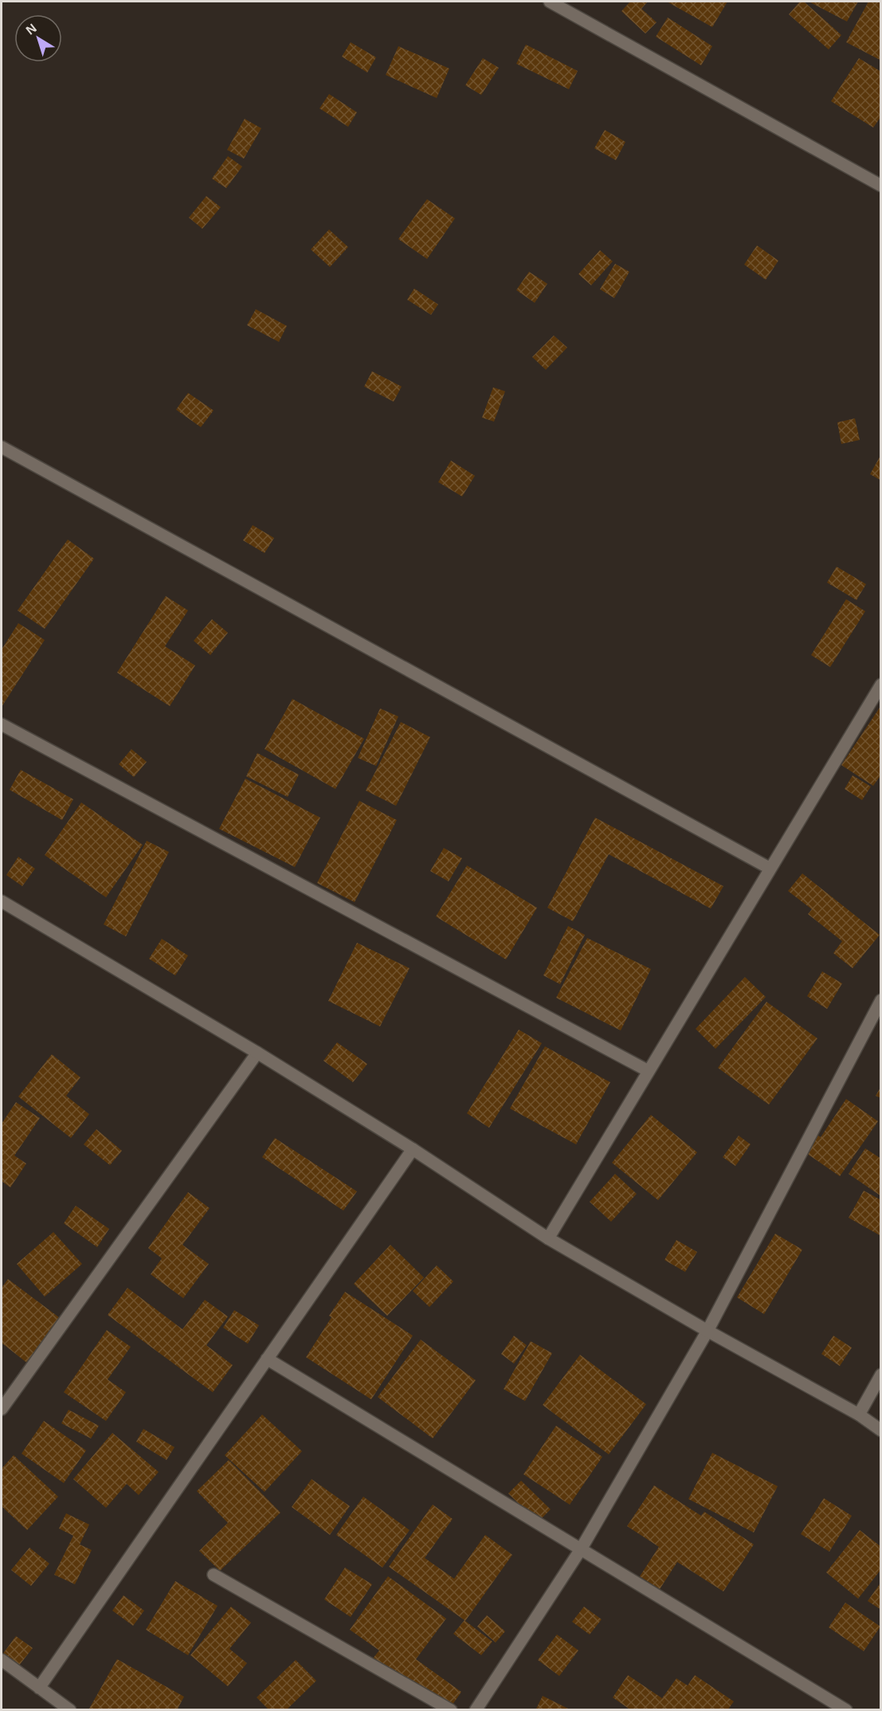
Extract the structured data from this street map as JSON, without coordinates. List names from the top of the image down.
{
  "north": "top left"
}
